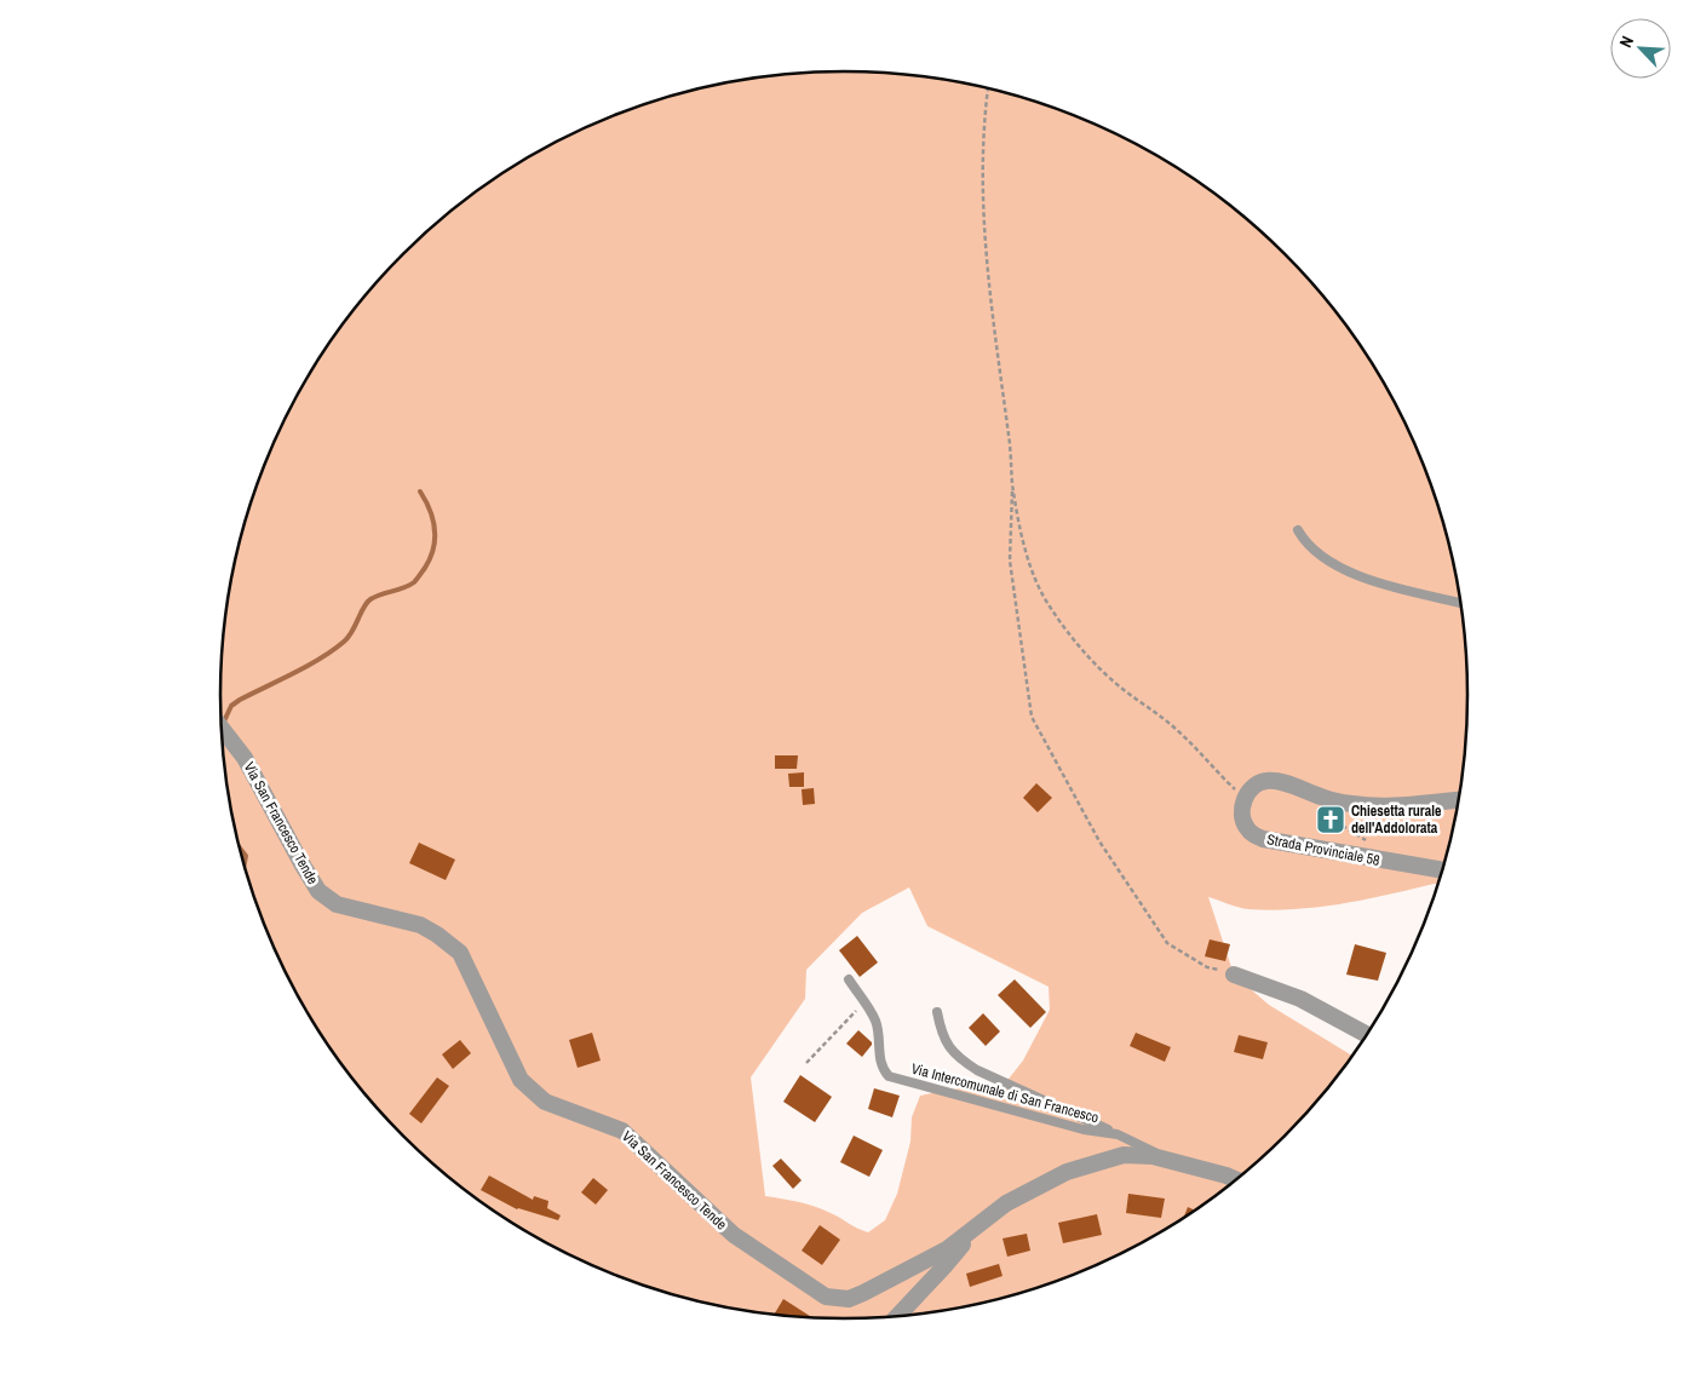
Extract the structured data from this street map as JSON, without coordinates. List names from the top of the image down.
{
  "streets": {
    "street": ["Via San Francesco Tende", "Strada Provinciale 58"],
    "lane": ["Via Intercomunale di San Francesco"]
  },
  "crossings": [
    ["Via San Francesco Tende", "Via Intercomunale di San Francesco"]
  ],
  "places": {
    "church": ["Chiesetta rurale dell'Addolorata"]
  },
  "north": "top left"
}
